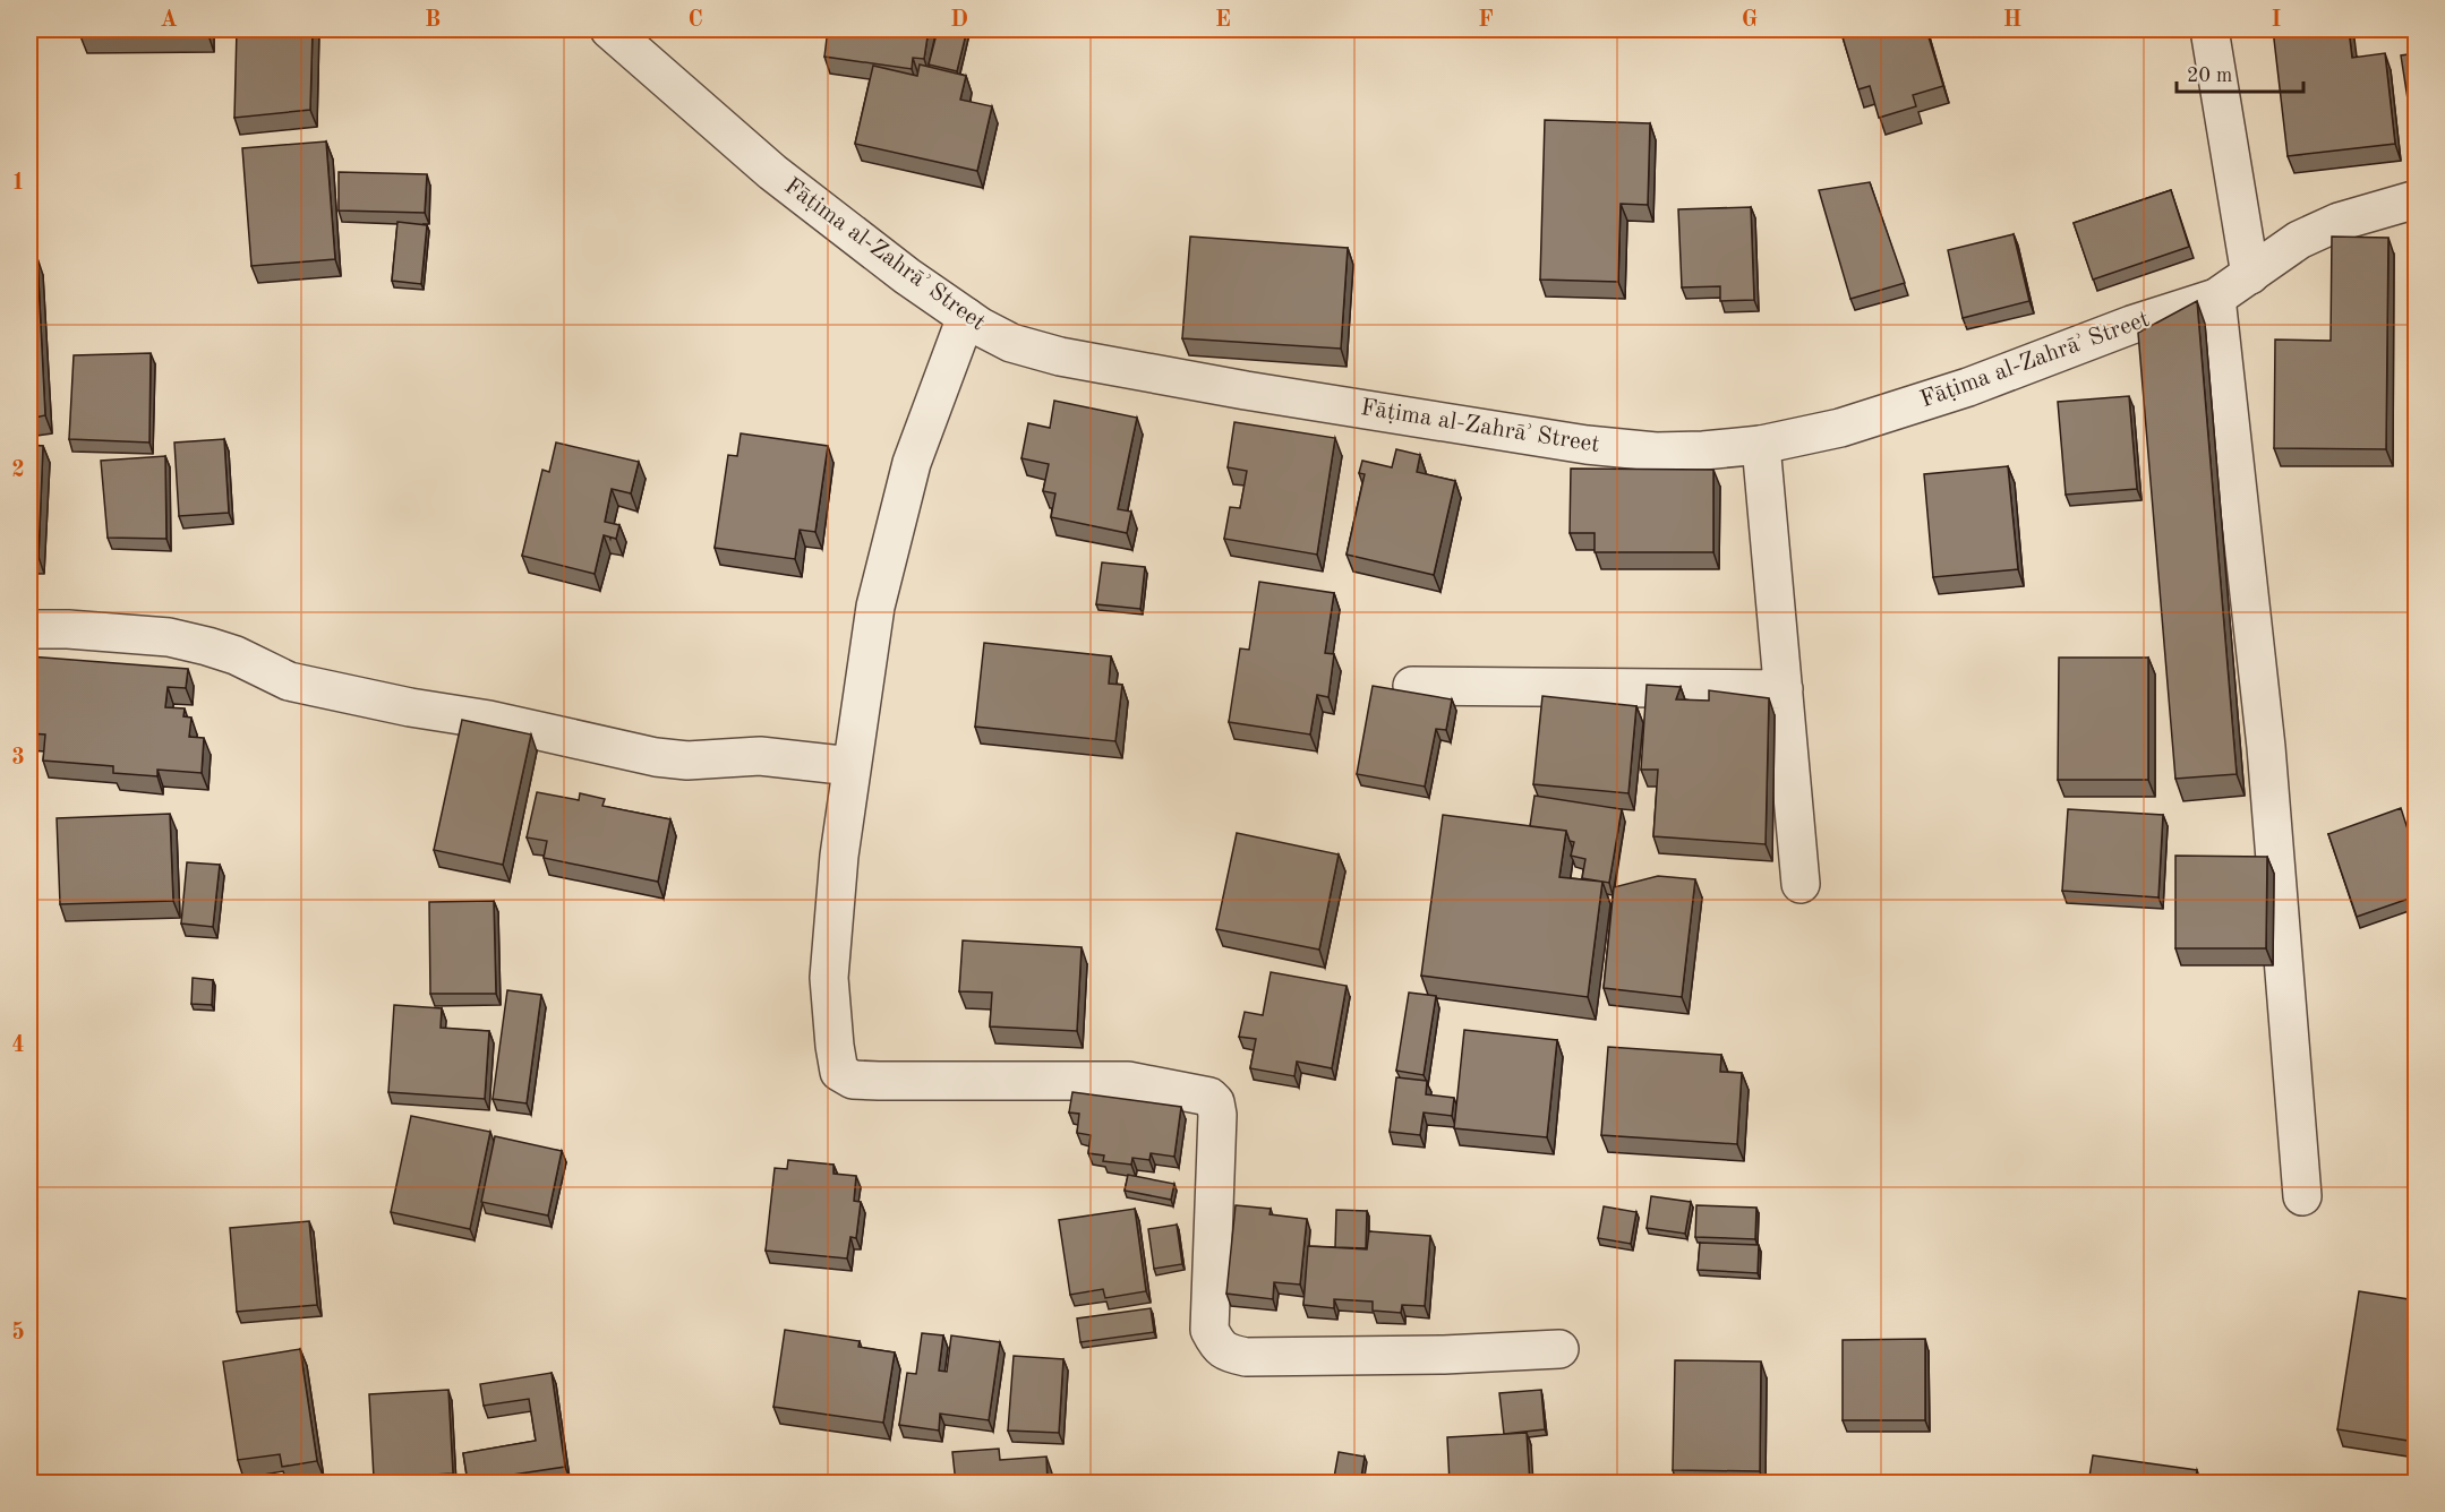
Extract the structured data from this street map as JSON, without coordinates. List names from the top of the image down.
{
  "streets": {
    "street": ["Fāṭima al-Zahrāʾ Street"]
  },
  "scale_bar": "20 m",
  "grid": {
    "columns": [
      "A",
      "B",
      "C",
      "D",
      "E",
      "F",
      "G",
      "H",
      "I"
    ],
    "rows": [
      "1",
      "2",
      "3",
      "4",
      "5"
    ]
  }
}
